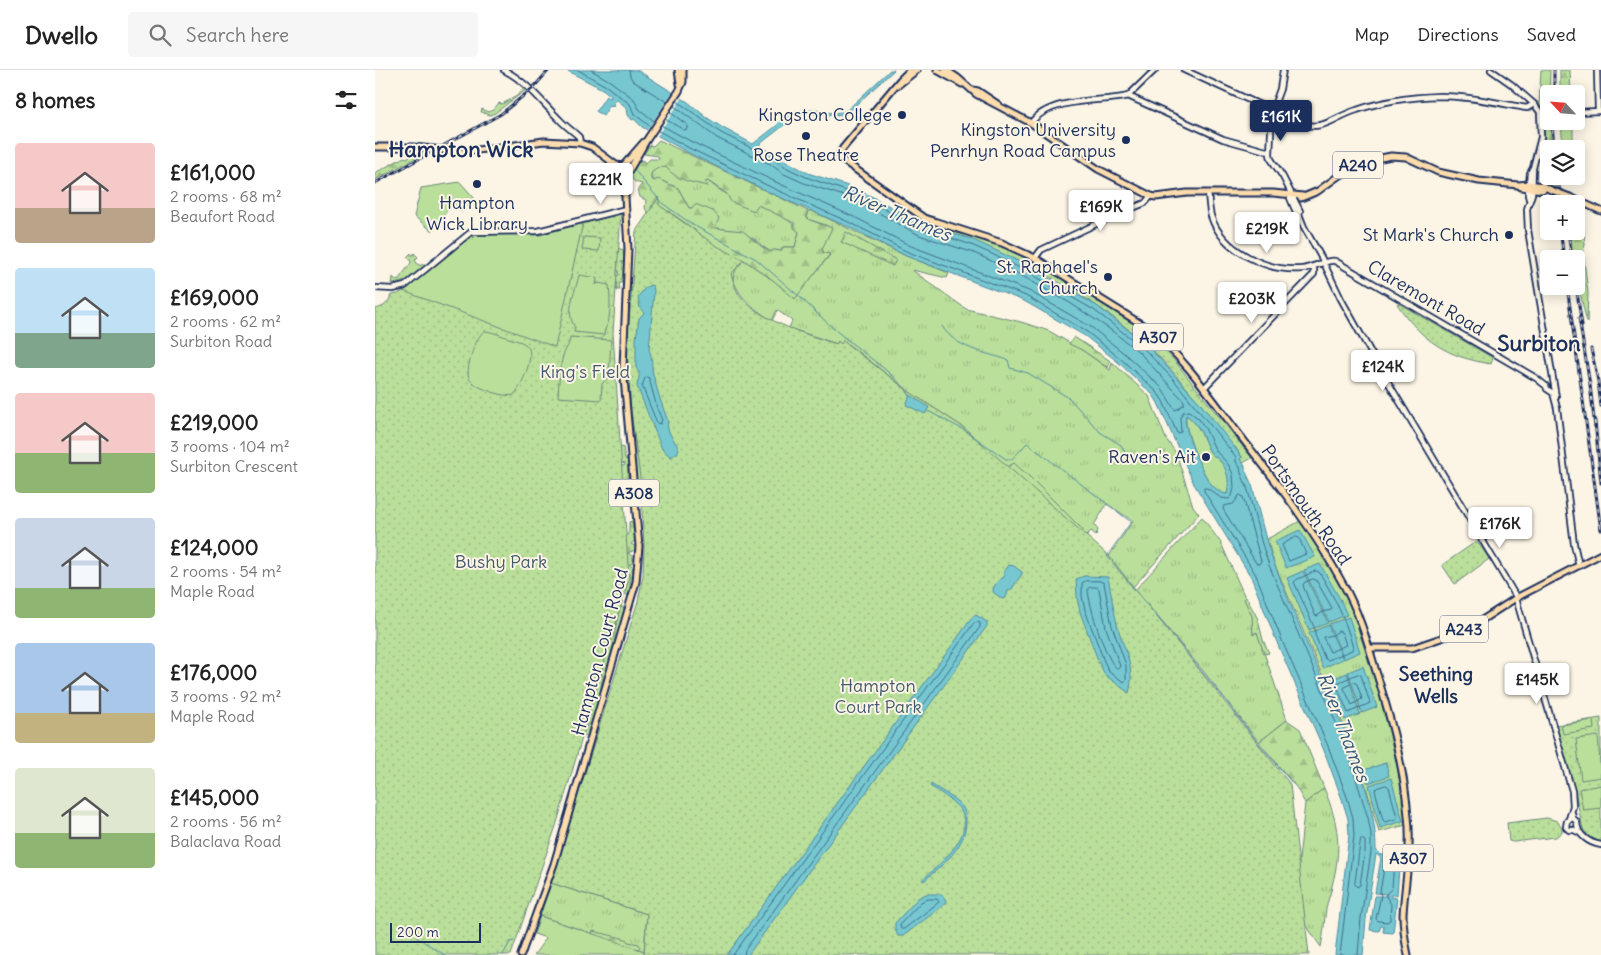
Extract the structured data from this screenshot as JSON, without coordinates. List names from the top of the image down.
{
  "streets": {
    "main road": [
      "A240",
      "A307",
      "A308",
      "Portsmouth Road",
      "A243",
      "Hampton Court Road"
    ],
    "street": ["Claremont Road"]
  },
  "crossings": [
    ["A307", "Portsmouth Road"],
    ["A308", "Hampton Court Road"],
    ["Portsmouth Road", "A243"]
  ],
  "districts": ["Hampton Wick", "Surbiton", "Seething Wells"],
  "water": ["River Thames"],
  "parks": ["King's Field", "Bushy Park", "Hampton Court Park"],
  "places": [
    "Kingston College",
    "Rose Theatre",
    "Kingston University Penrhyn Road Campus",
    "Hampton Wick Library",
    "St Mark's Church",
    "St. Raphael's Church",
    "Raven's Ait"
  ],
  "scale_bar": "200 m",
  "north": "top left",
  "page": {
    "header": "Dwello",
    "search": "Search here",
    "nav": ["Map", "Directions", "Saved"],
    "heading": "8 homes",
    "map_buttons": ["+", "−"],
    "price": [
      "£161K",
      "£221K",
      "£169K",
      "£219K",
      "£203K",
      "£124K",
      "£176K",
      "£145K"
    ],
    "list": [
      {
        "name": "£161,000",
        "note": "2 rooms · 68 m² · Beaufort Road"
      },
      {
        "name": "£169,000",
        "note": "2 rooms · 62 m² · Surbiton Road"
      },
      {
        "name": "£219,000",
        "note": "3 rooms · 104 m² · Surbiton Crescent"
      },
      {
        "name": "£124,000",
        "note": "2 rooms · 54 m² · Maple Road"
      },
      {
        "name": "£176,000",
        "note": "3 rooms · 92 m² · Maple Road"
      },
      {
        "name": "£145,000",
        "note": "2 rooms · 56 m² · Balaclava Road"
      }
    ],
    "scale": "200 m"
  }
}
